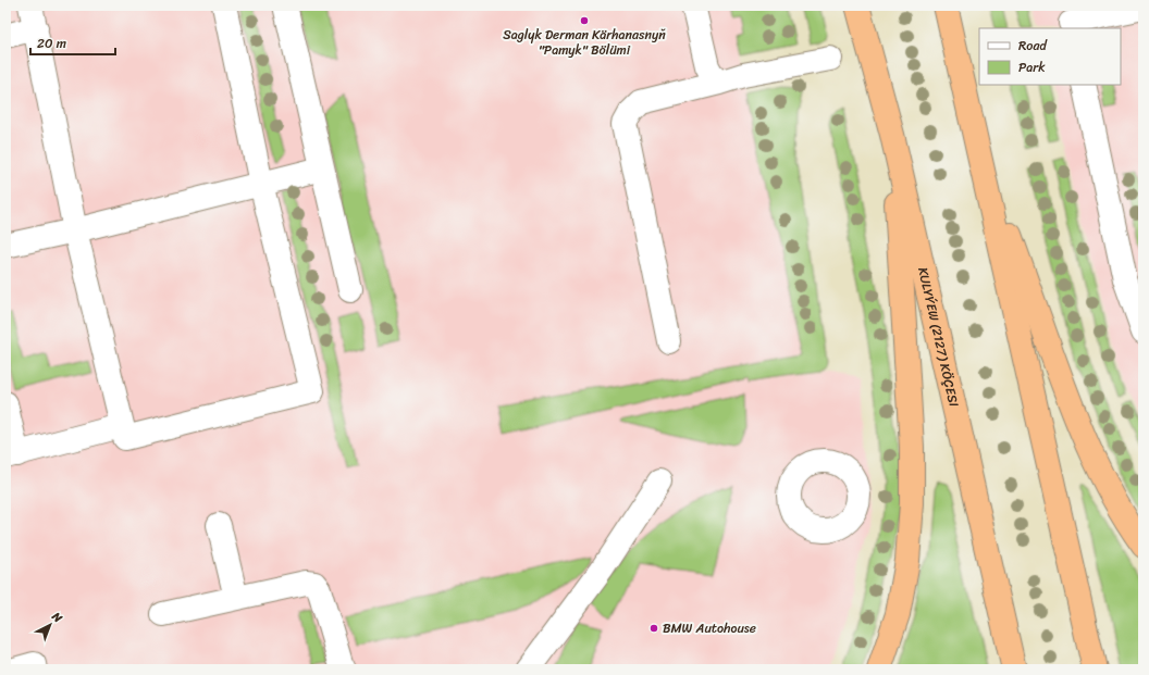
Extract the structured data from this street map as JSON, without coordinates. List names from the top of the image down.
{
  "streets": {
    "highway": ["KULYÝEW (2127) KÖÇESI"]
  },
  "places": ["Saglyk Derman Kärhanasnyň \"Pamyk\" Bölümi", "BMW Autohouse"],
  "legend": ["Road", "Park"],
  "scale_bar": "20 m",
  "north": "top right"
}
